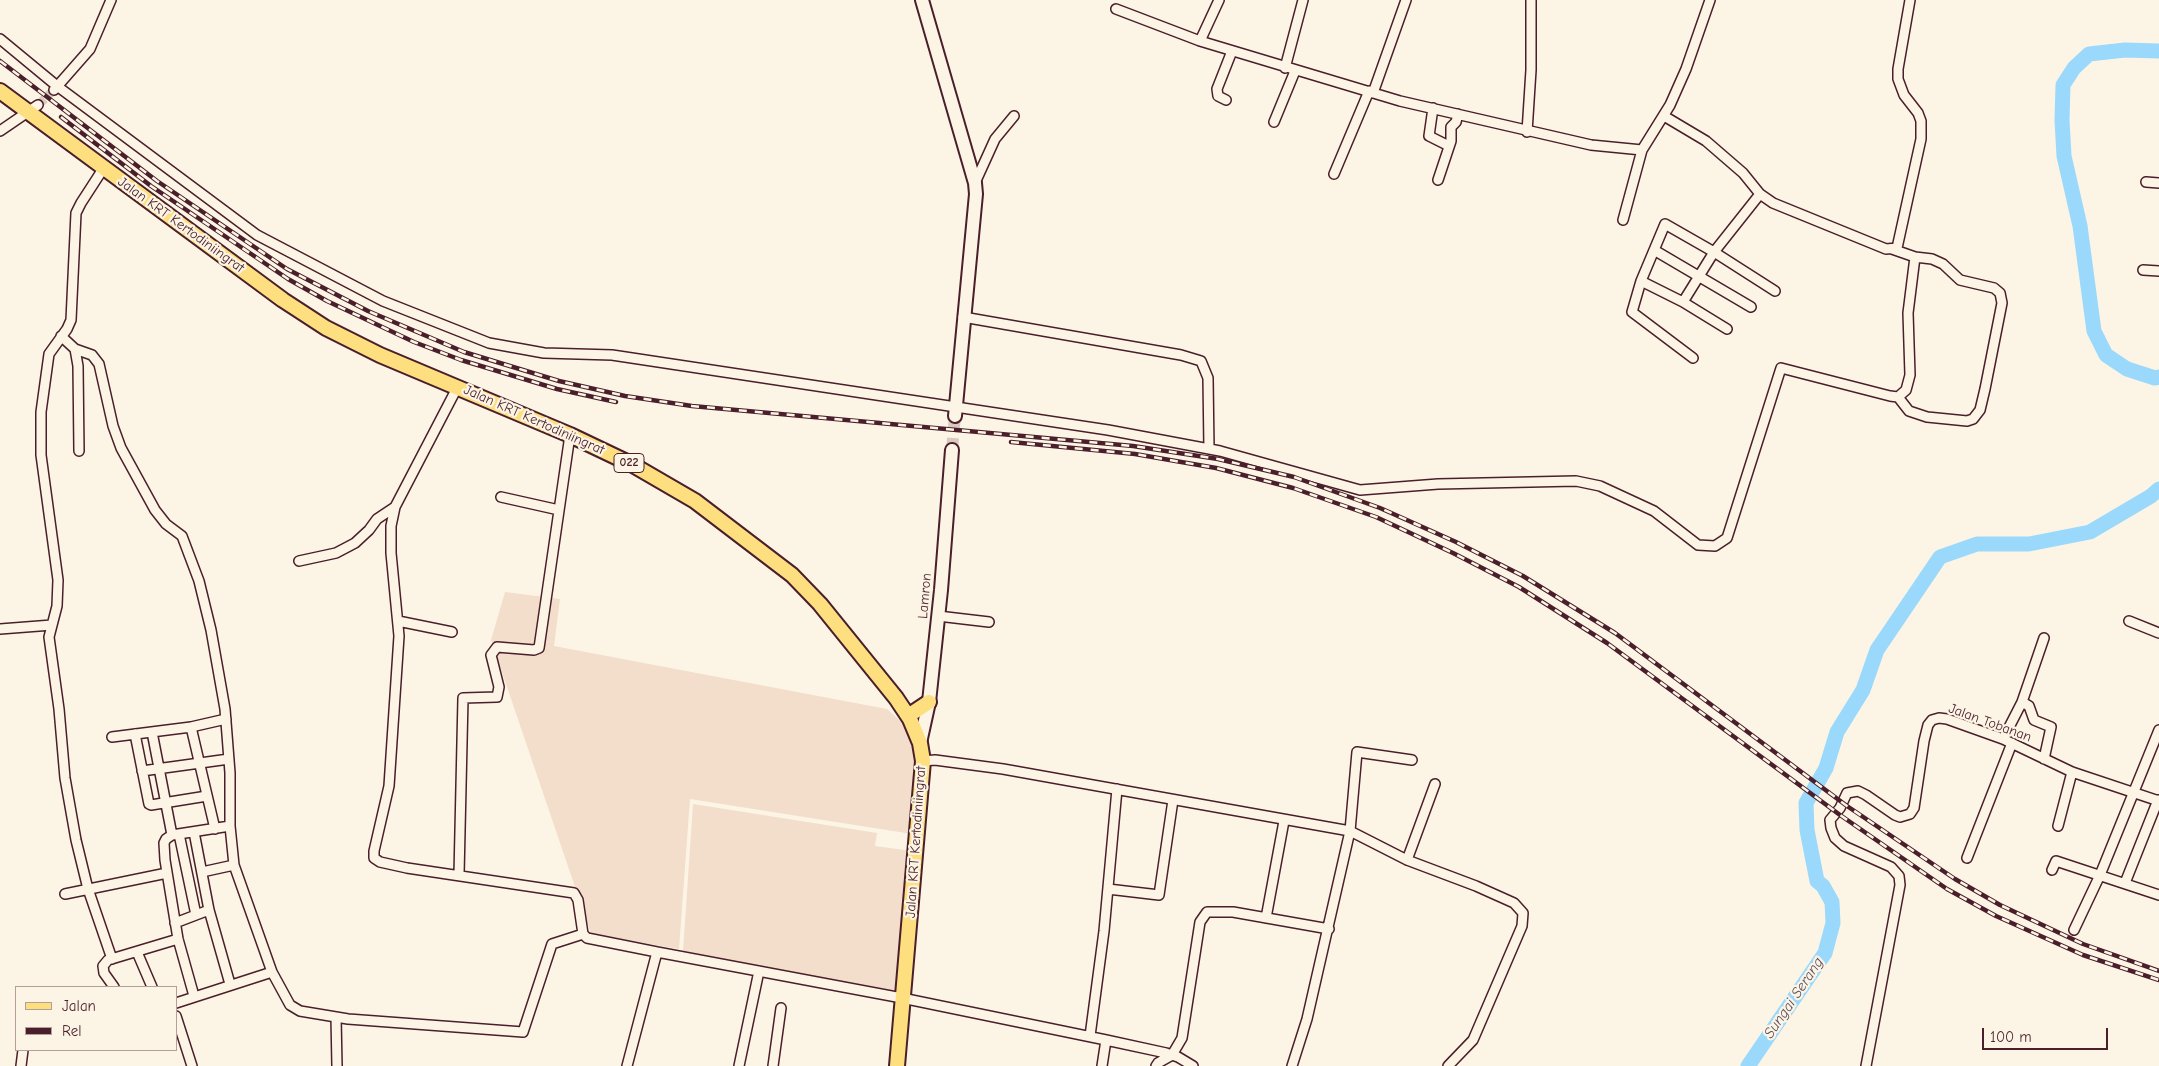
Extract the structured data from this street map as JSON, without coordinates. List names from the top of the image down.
{
  "streets": {
    "main road": ["Jalan KRT Kertodiniingrat", "022"],
    "street": ["Lamron", "Jalan Tobanan"]
  },
  "crossings": [
    ["Jalan KRT Kertodiniingrat", "Lamron"]
  ],
  "water": ["Sungai Serang"],
  "legend": ["Jalan", "Rel"],
  "scale_bar": "100 m"
}
